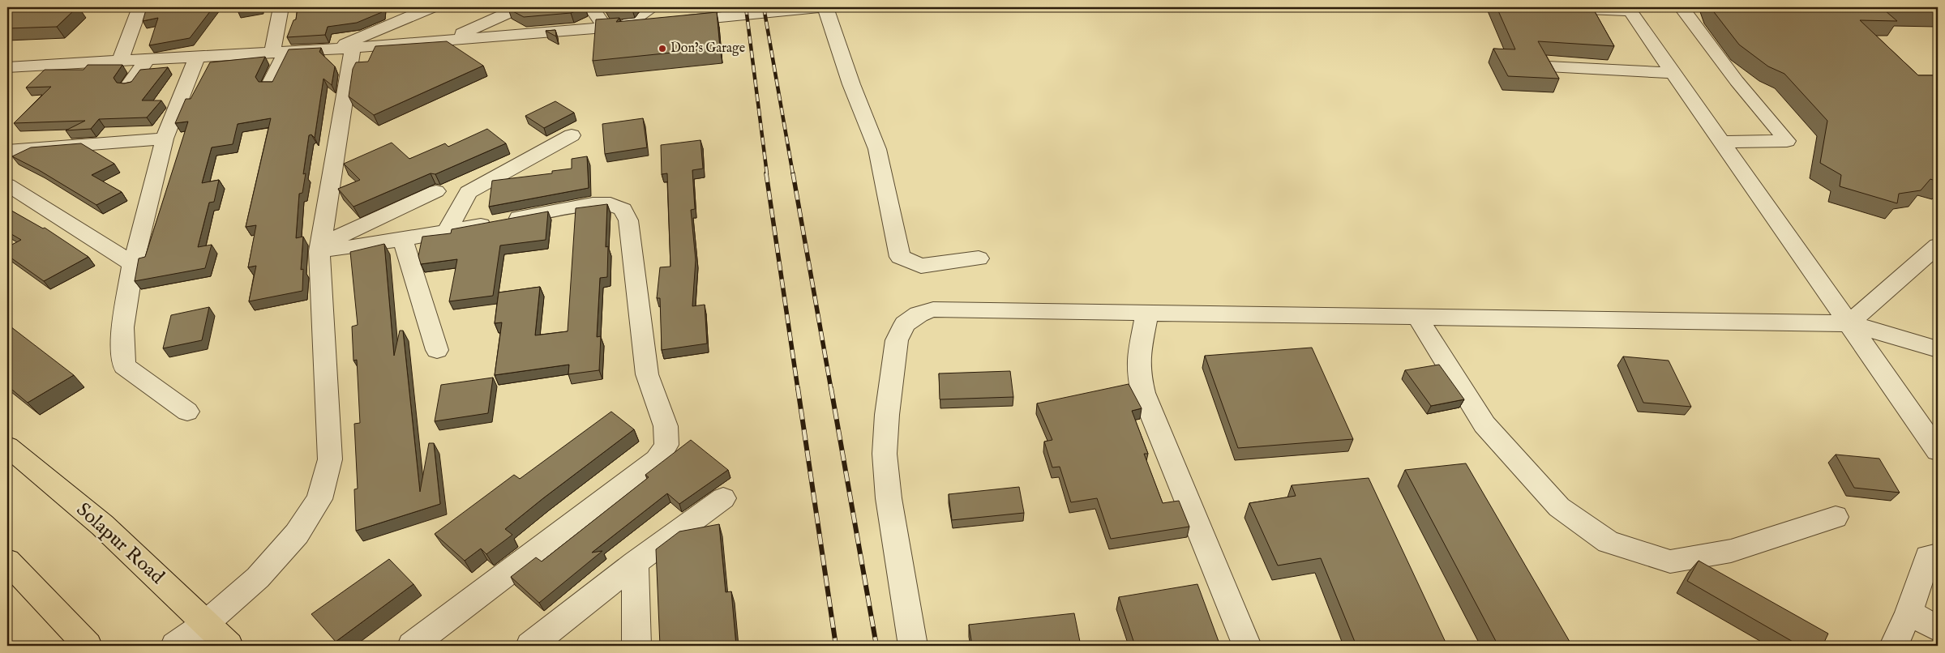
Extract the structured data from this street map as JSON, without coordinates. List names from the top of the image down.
{
  "streets": {
    "highway": ["Solapur Road"]
  },
  "places": ["Don’s Garage"]
}
